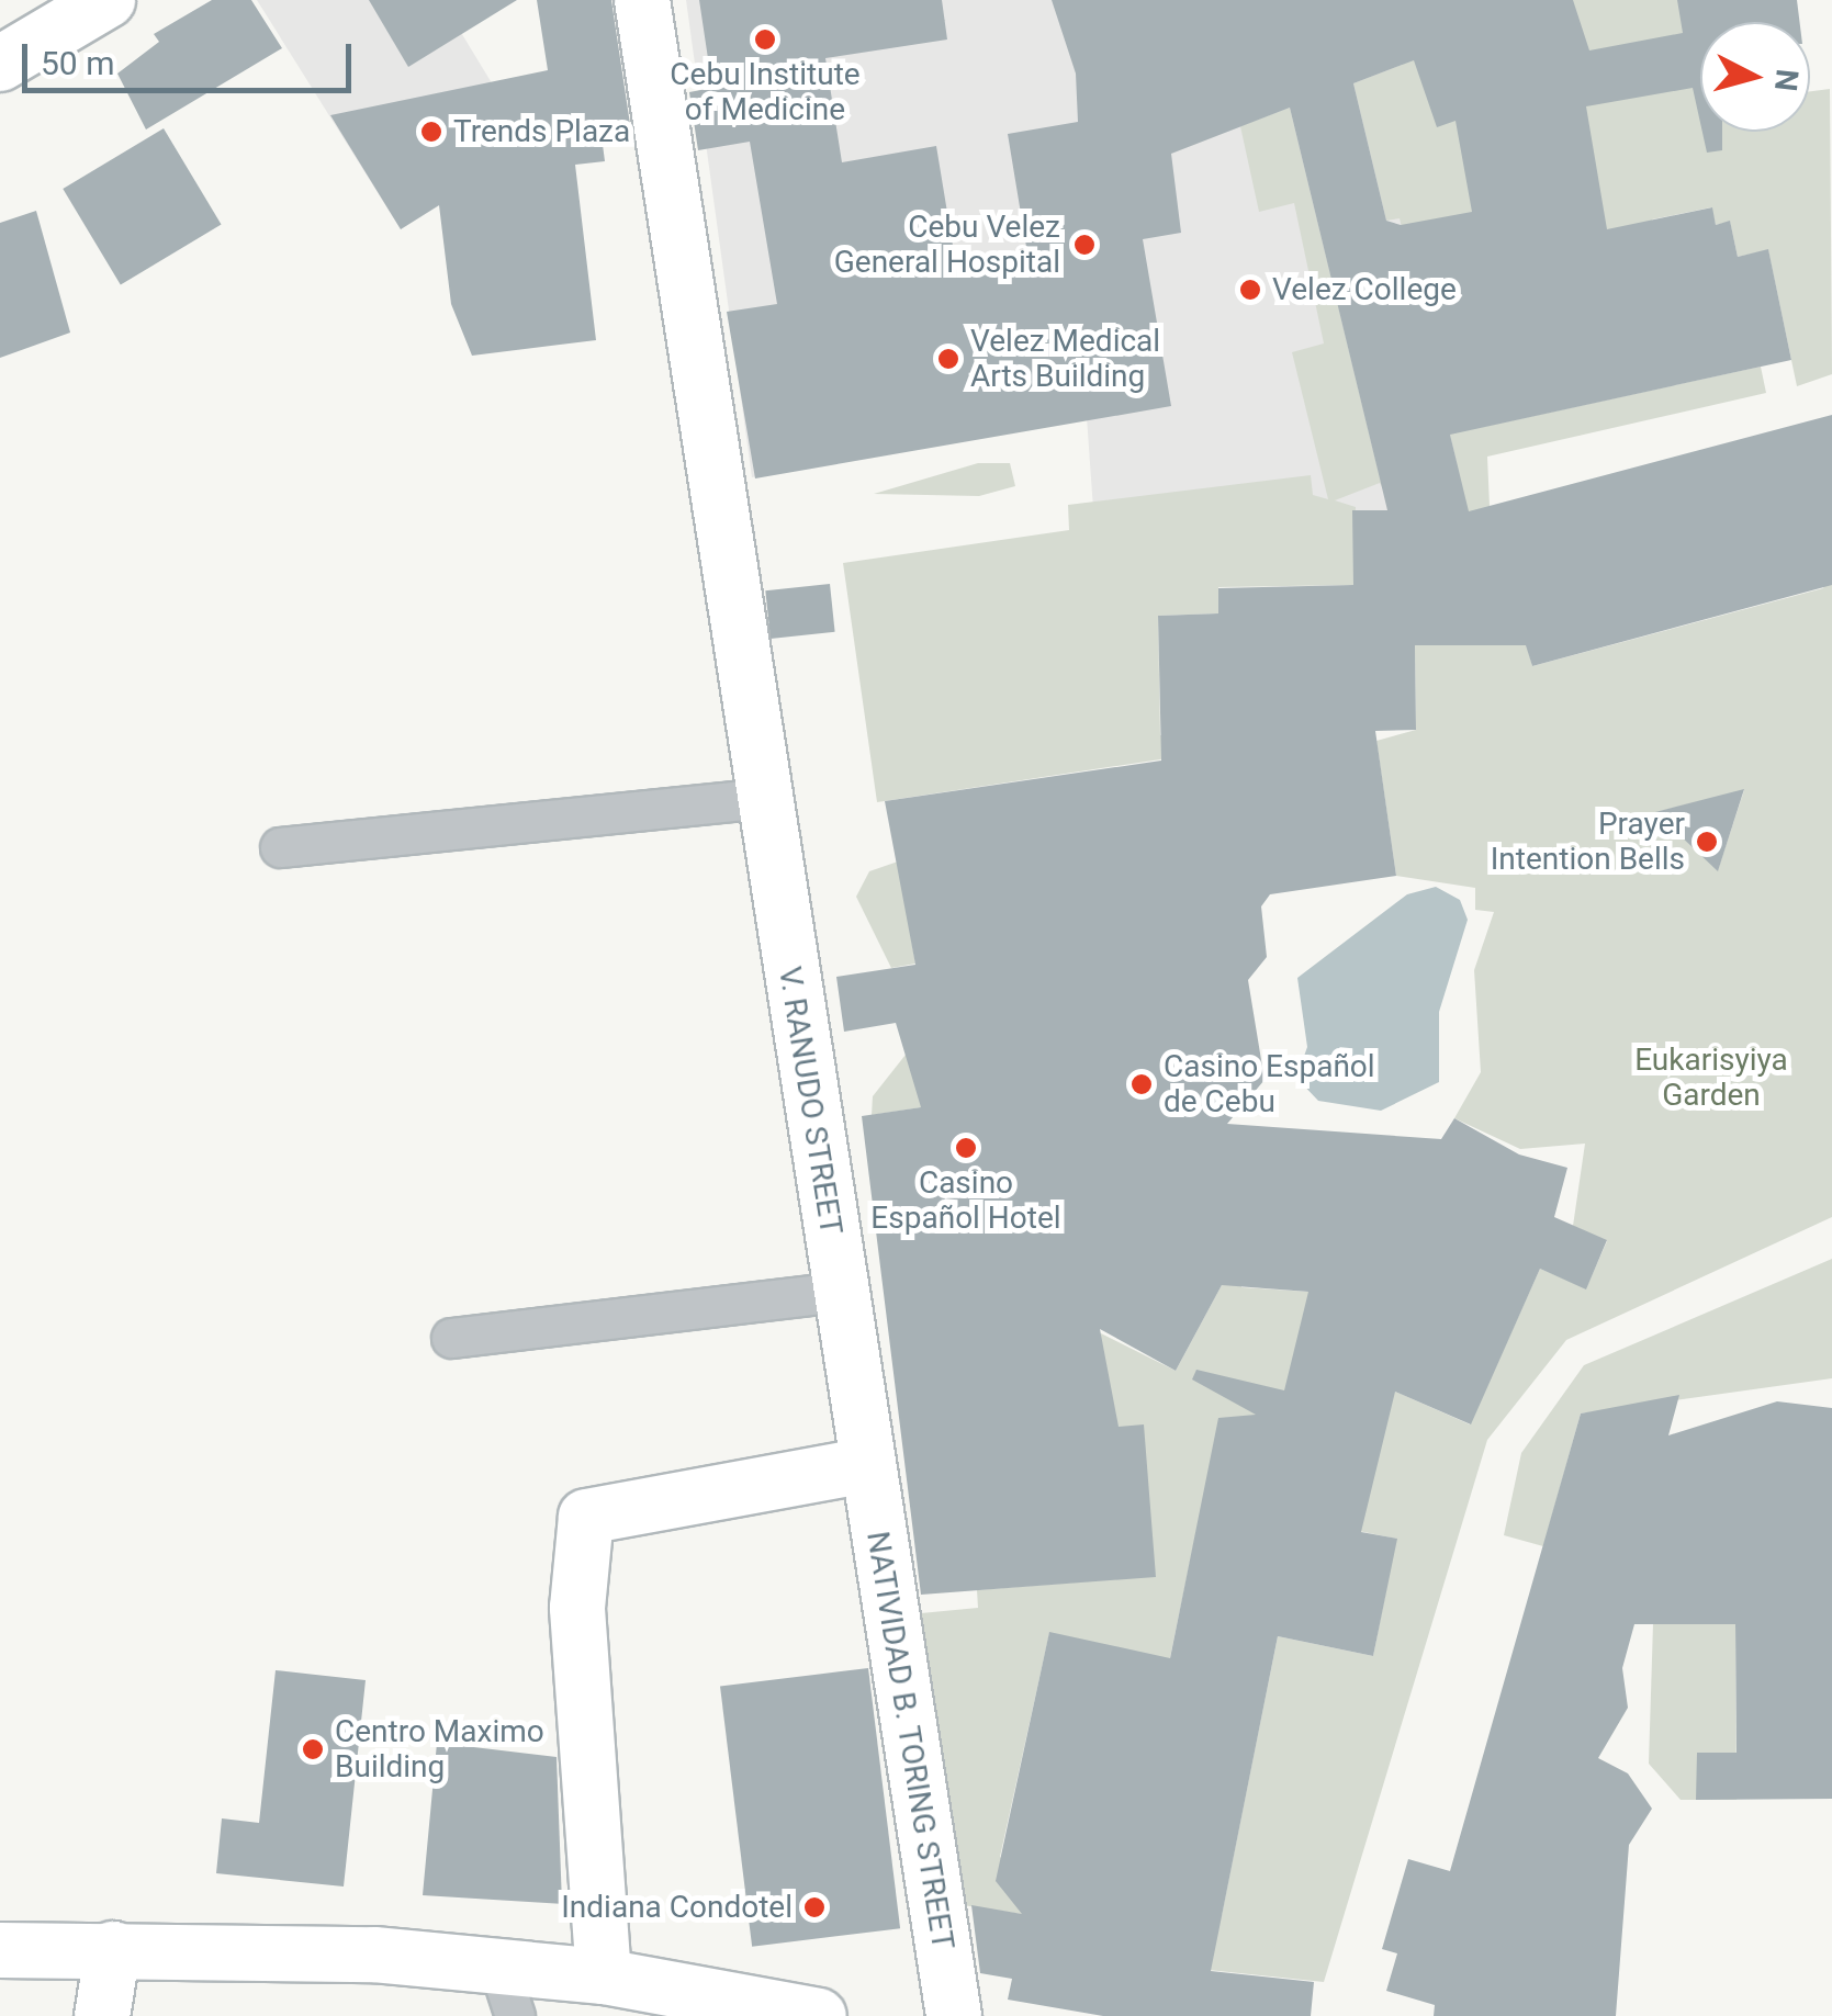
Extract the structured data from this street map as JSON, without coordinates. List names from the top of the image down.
{
  "streets": {
    "street": ["V. RANUDO STREET", "NATIVIDAD B. TORING STREET"]
  },
  "crossings": [
    ["V. RANUDO STREET", "NATIVIDAD B. TORING STREET"]
  ],
  "parks": ["Eukarisyiya Garden"],
  "places": [
    "Cebu Institute of Medicine",
    "Trends Plaza",
    "Cebu Velez General Hospital",
    "Velez College",
    "Velez Medical Arts Building",
    "Prayer Intention Bells",
    "Casino Español de Cebu",
    "Casino Español Hotel",
    "Centro Maximo Building",
    "Indiana Condotel"
  ],
  "scale_bar": "50 m",
  "north": "right"
}
